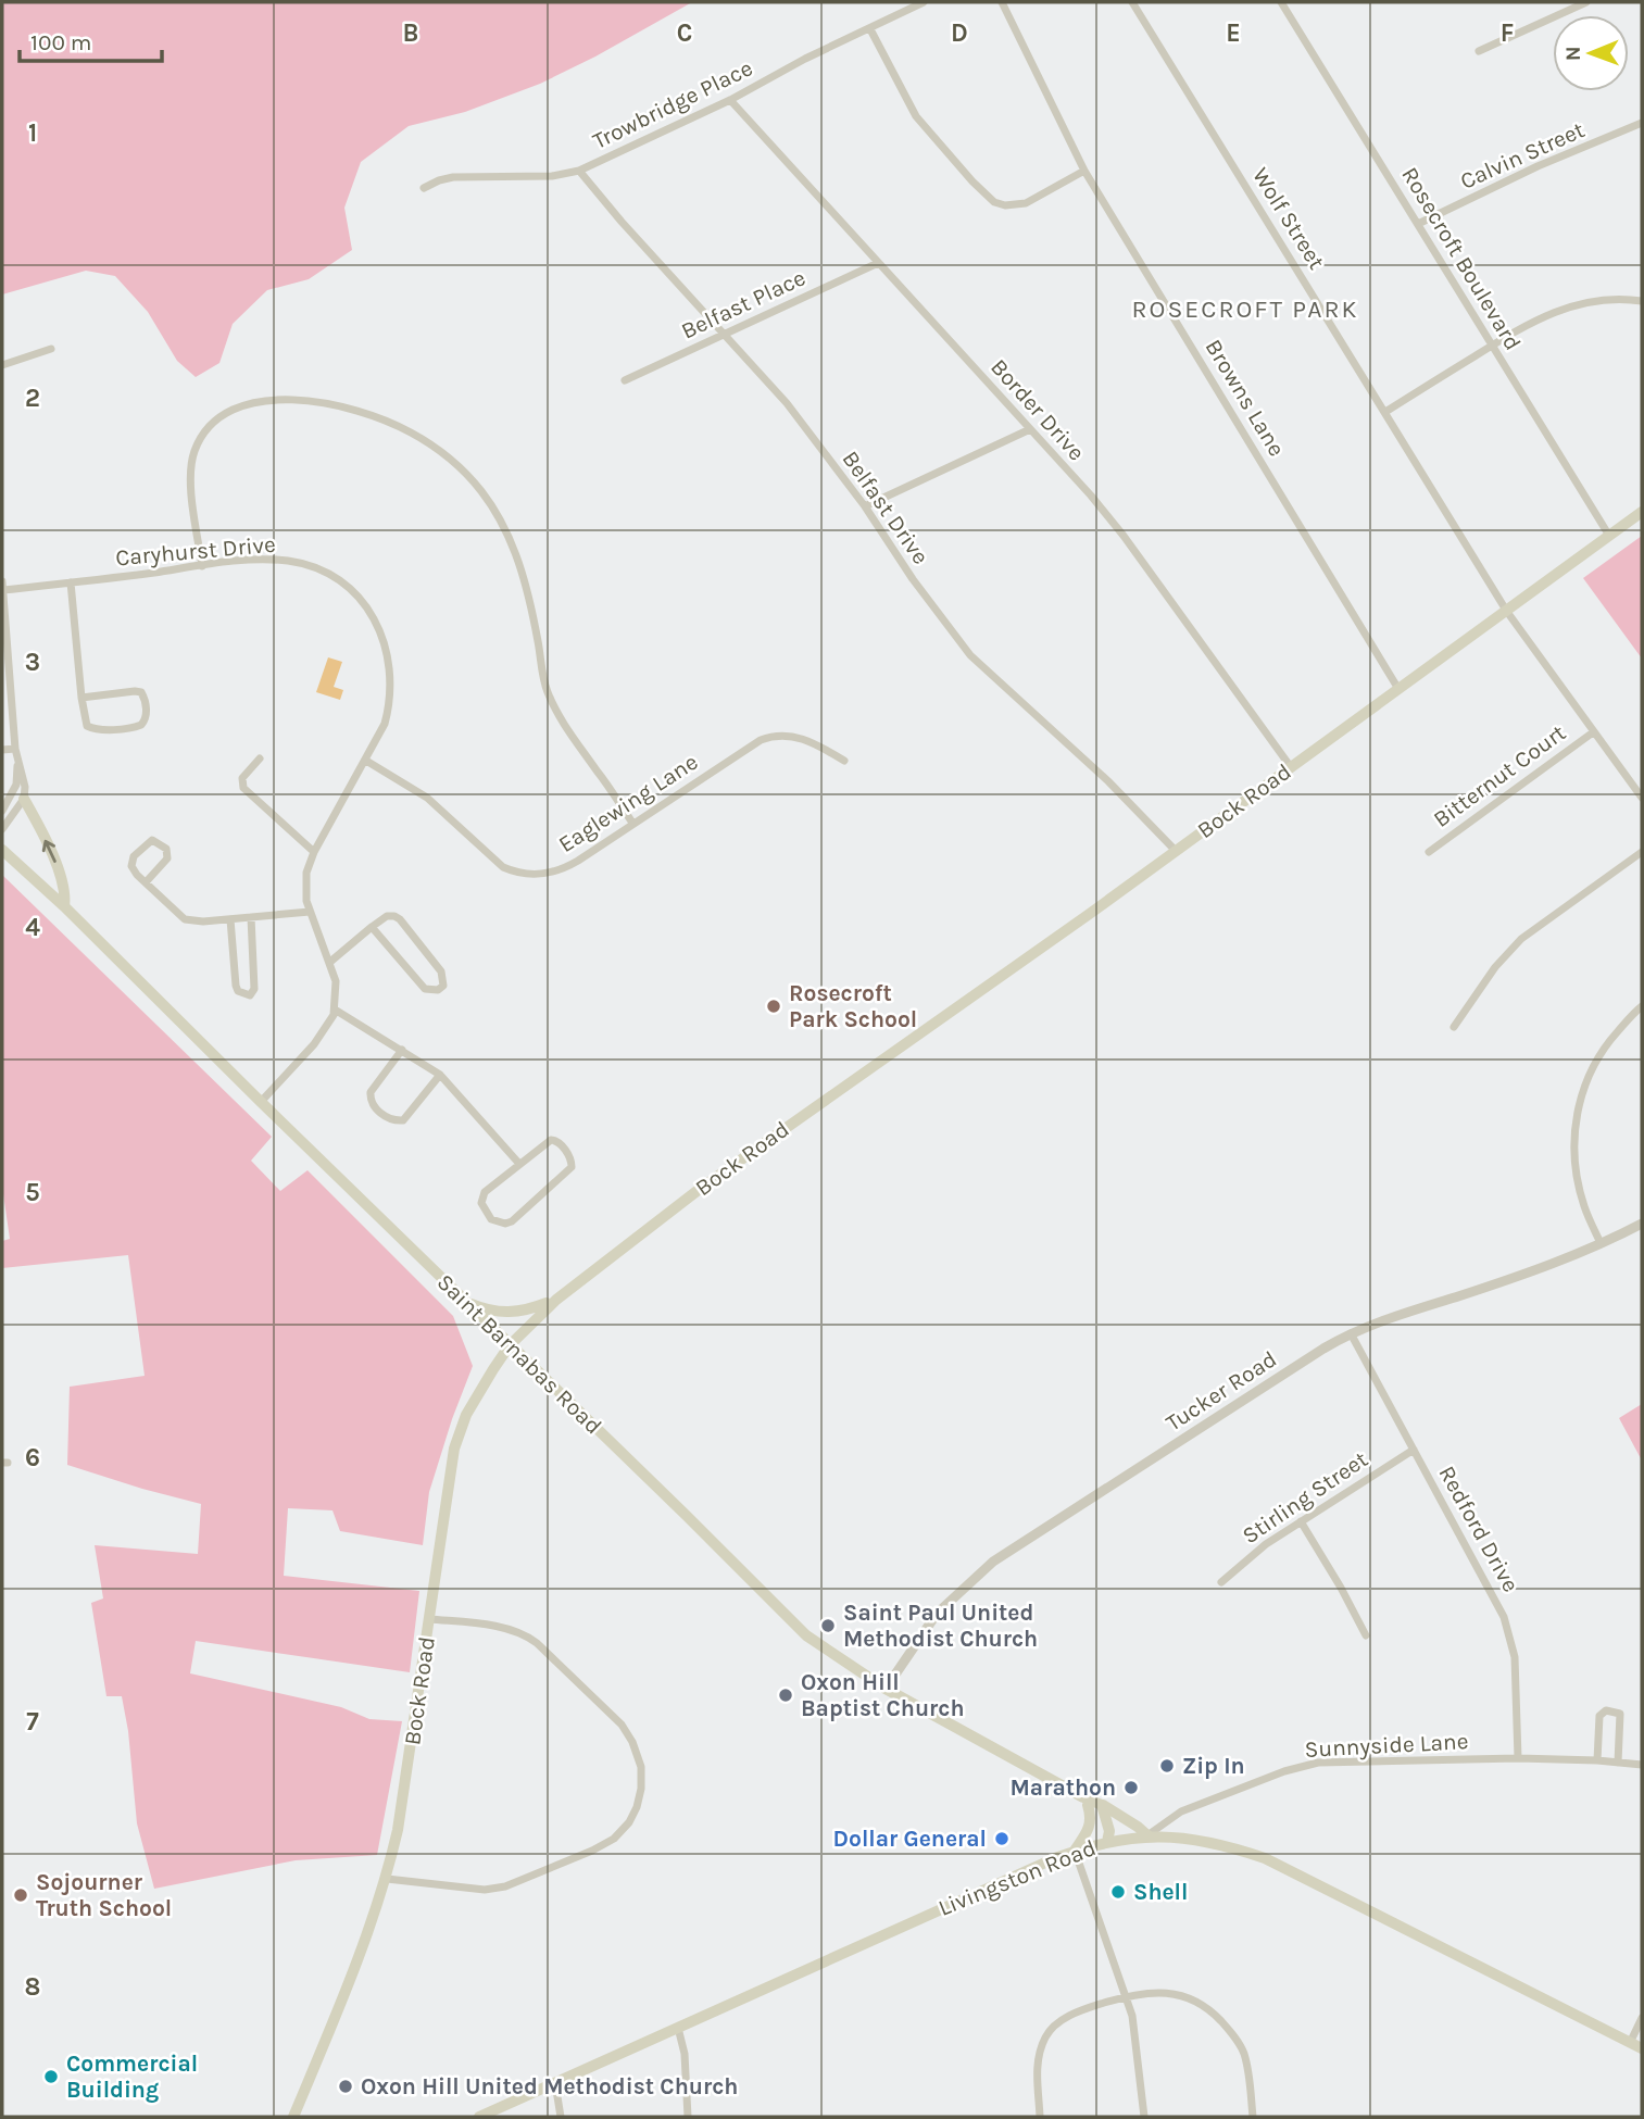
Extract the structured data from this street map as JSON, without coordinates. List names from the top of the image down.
{
  "streets": {
    "main road": ["Bock Road", "Saint Barnabas Road", "Livingston Road"],
    "street": [
      "Trowbridge Place",
      "Calvin Street",
      "Wolf Street",
      "Rosecroft Boulevard",
      "Belfast Place",
      "Browns Lane",
      "Border Drive",
      "Belfast Drive",
      "Caryhurst Drive",
      "Bitternut Court",
      "Eaglewing Lane",
      "Tucker Road",
      "Stirling Street",
      "Redford Drive",
      "Sunnyside Lane"
    ]
  },
  "crossings": [
    ["Trowbridge Place", "Border Drive"],
    ["Trowbridge Place", "Belfast Drive"],
    ["Calvin Street", "Rosecroft Boulevard"],
    ["Wolf Street", "Bitternut Court"],
    ["Wolf Street", "Bock Road"],
    ["Rosecroft Boulevard", "Bock Road"],
    ["Belfast Place", "Border Drive"],
    ["Belfast Place", "Belfast Drive"],
    ["Browns Lane", "Bock Road"],
    ["Border Drive", "Bock Road"],
    ["Belfast Drive", "Bock Road"],
    ["Caryhurst Drive", "Eaglewing Lane"],
    ["Bock Road", "Saint Barnabas Road"],
    ["Saint Barnabas Road", "Tucker Road"],
    ["Saint Barnabas Road", "Sunnyside Lane"],
    ["Saint Barnabas Road", "Livingston Road"],
    ["Tucker Road", "Redford Drive"],
    ["Stirling Street", "Redford Drive"],
    ["Redford Drive", "Sunnyside Lane"],
    ["Sunnyside Lane", "Livingston Road"]
  ],
  "districts": ["ROSECROFT PARK"],
  "places": [
    "Rosecroft Park School",
    "Saint Paul United Methodist Church",
    "Oxon Hill Baptist Church",
    "Zip In",
    "Marathon",
    "Dollar General",
    "Shell",
    "Sojourner Truth School",
    "Commercial Building",
    "Oxon Hill United Methodist Church"
  ],
  "scale_bar": "100 m",
  "north": "left",
  "grid": {
    "columns": [
      "B",
      "C",
      "D",
      "E",
      "F"
    ],
    "rows": [
      "1",
      "2",
      "3",
      "4",
      "5",
      "6",
      "7",
      "8"
    ]
  }
}
